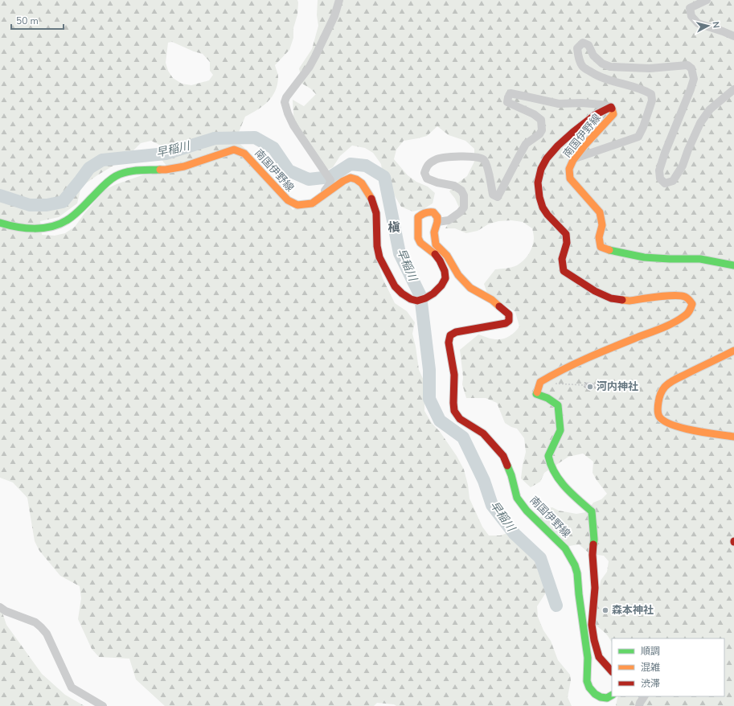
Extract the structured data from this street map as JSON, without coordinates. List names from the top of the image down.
{
  "streets": {
    "main road": ["南国伊野線"]
  },
  "districts": ["槇"],
  "water": ["早稲川"],
  "places": ["河内神社", "森本神社"],
  "legend": ["順調", "混雑", "渋滞"],
  "scale_bar": "50 m",
  "north": "right"
}
